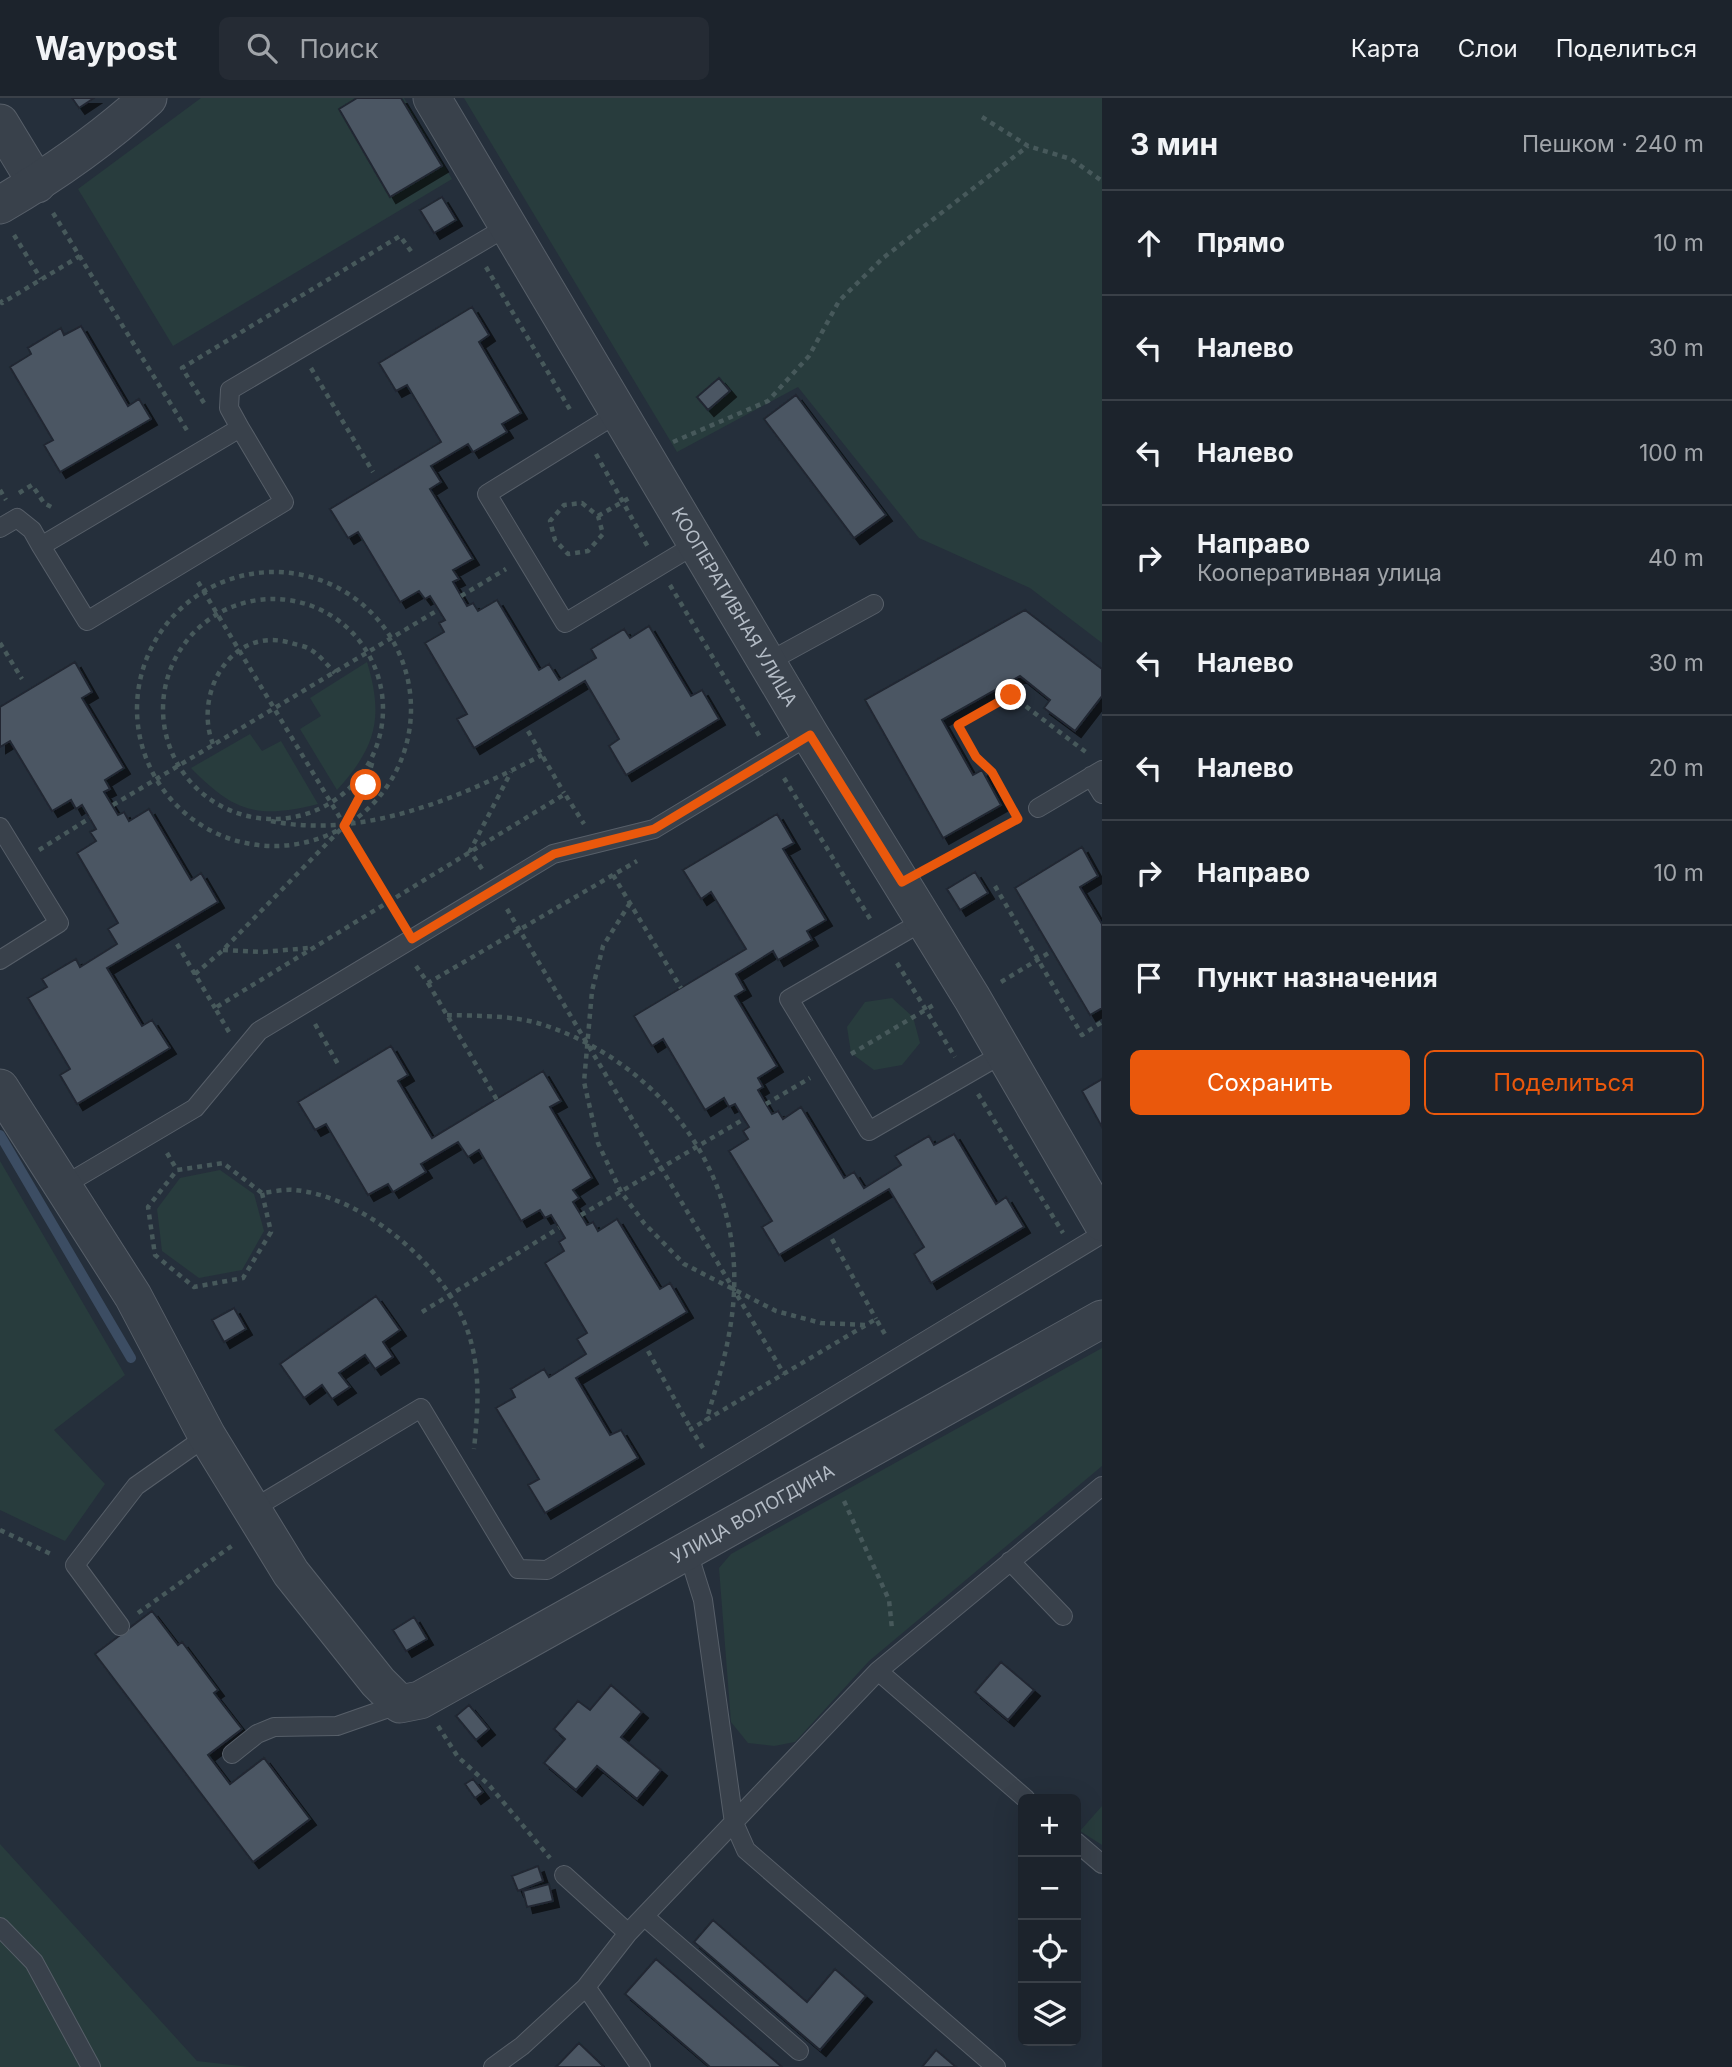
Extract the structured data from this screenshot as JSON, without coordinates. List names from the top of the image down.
{
  "streets": {
    "street": ["КООПЕРАТИВНАЯ УЛИЦА", "УЛИЦА ВОЛОГДИНА"]
  },
  "page": {
    "header": "Waypost",
    "search": "Поиск",
    "nav": ["Карта", "Слои", "Поделиться"],
    "heading": ["3 мин", "Пешком · 240 m"],
    "list": [
      ["Прямо", "10 m"],
      ["Налево", "30 m"],
      ["Налево", "100 m"],
      ["Направо", "Кооперативная улица", "40 m"],
      ["Налево", "30 m"],
      ["Налево", "20 m"],
      ["Направо", "10 m"],
      "Пункт назначения"
    ],
    "buttons": ["Сохранить", "Поделиться"],
    "map_buttons": ["+", "−"]
  }
}
